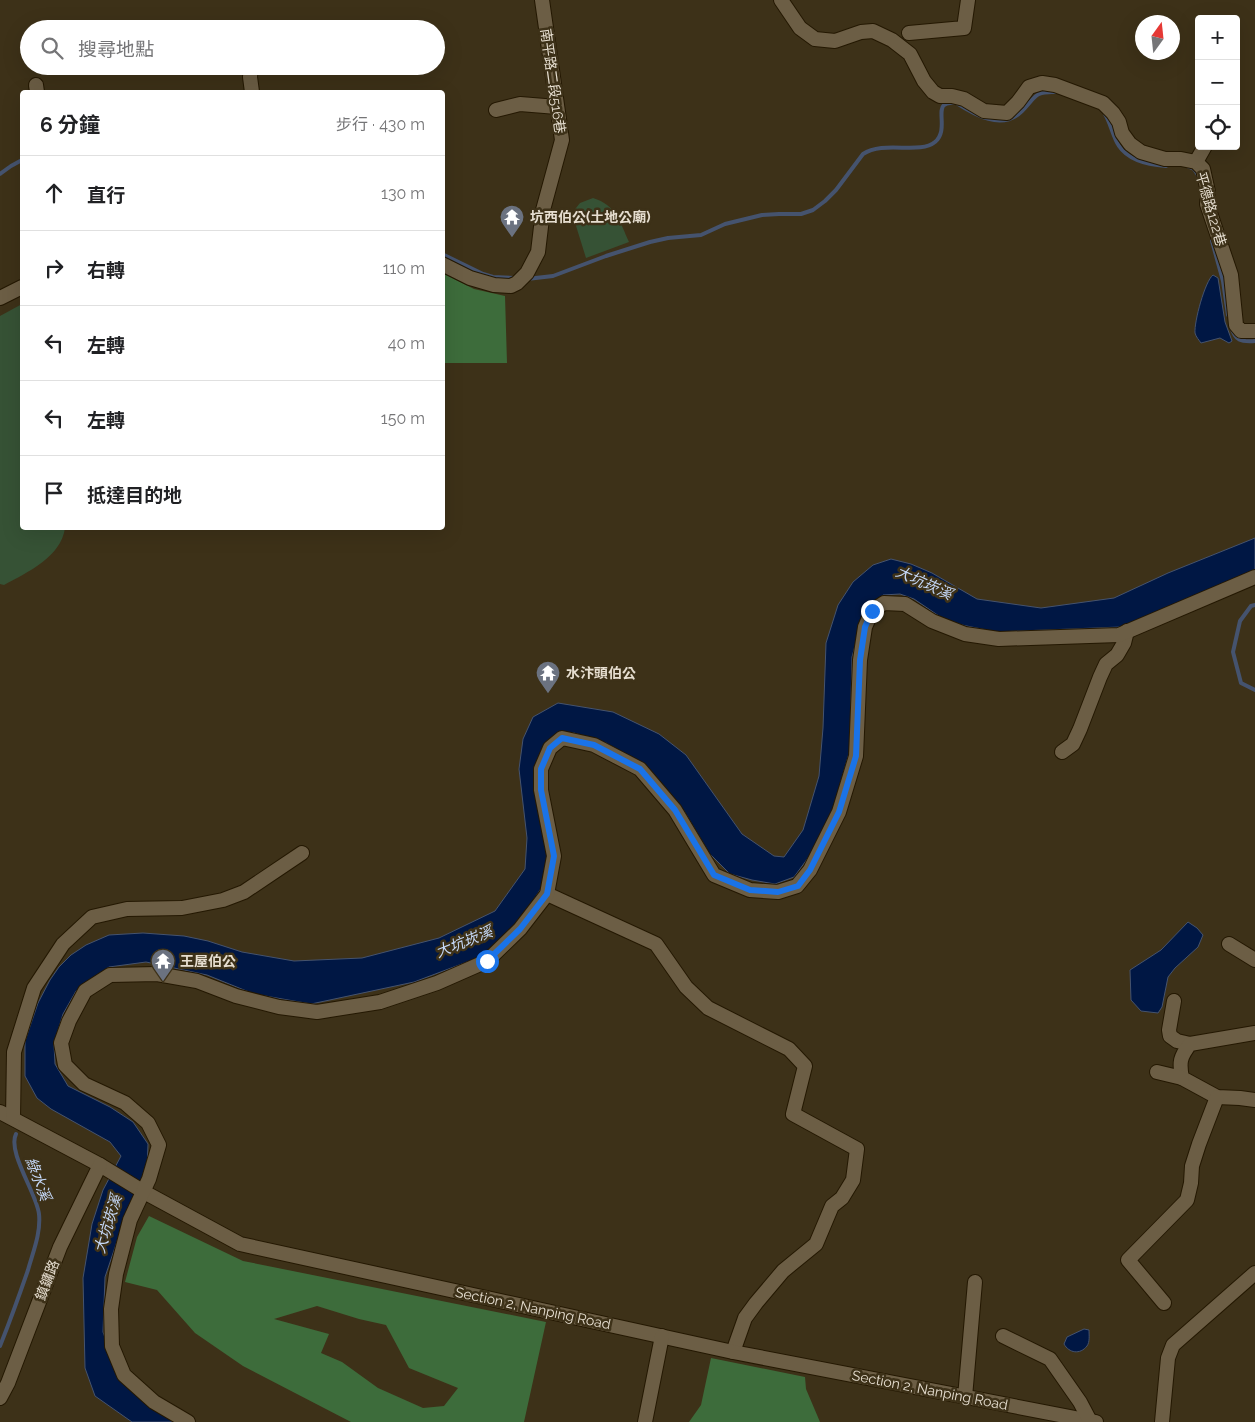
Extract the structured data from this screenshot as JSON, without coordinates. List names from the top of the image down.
{
  "streets": {
    "street": [
      "南平路二段516巷",
      "平德路122巷",
      "鎮鏞路",
      "Section 2, Nanping Road"
    ]
  },
  "crossings": [
    ["鎮鏞路", "Section 2, Nanping Road"]
  ],
  "water": ["大坑崁溪", "綠水溪"],
  "places": {
    "temple": ["坑西伯公(土地公廟)", "水汴頭伯公", "王屋伯公"]
  },
  "north": "top",
  "page": {
    "map_buttons": ["+", "−"],
    "search": "搜尋地點",
    "heading": ["6 分鐘", "步行 · 430 m"],
    "list": [
      ["直行", "130 m"],
      ["右轉", "110 m"],
      ["左轉", "40 m"],
      ["左轉", "150 m"],
      "抵達目的地"
    ]
  }
}
